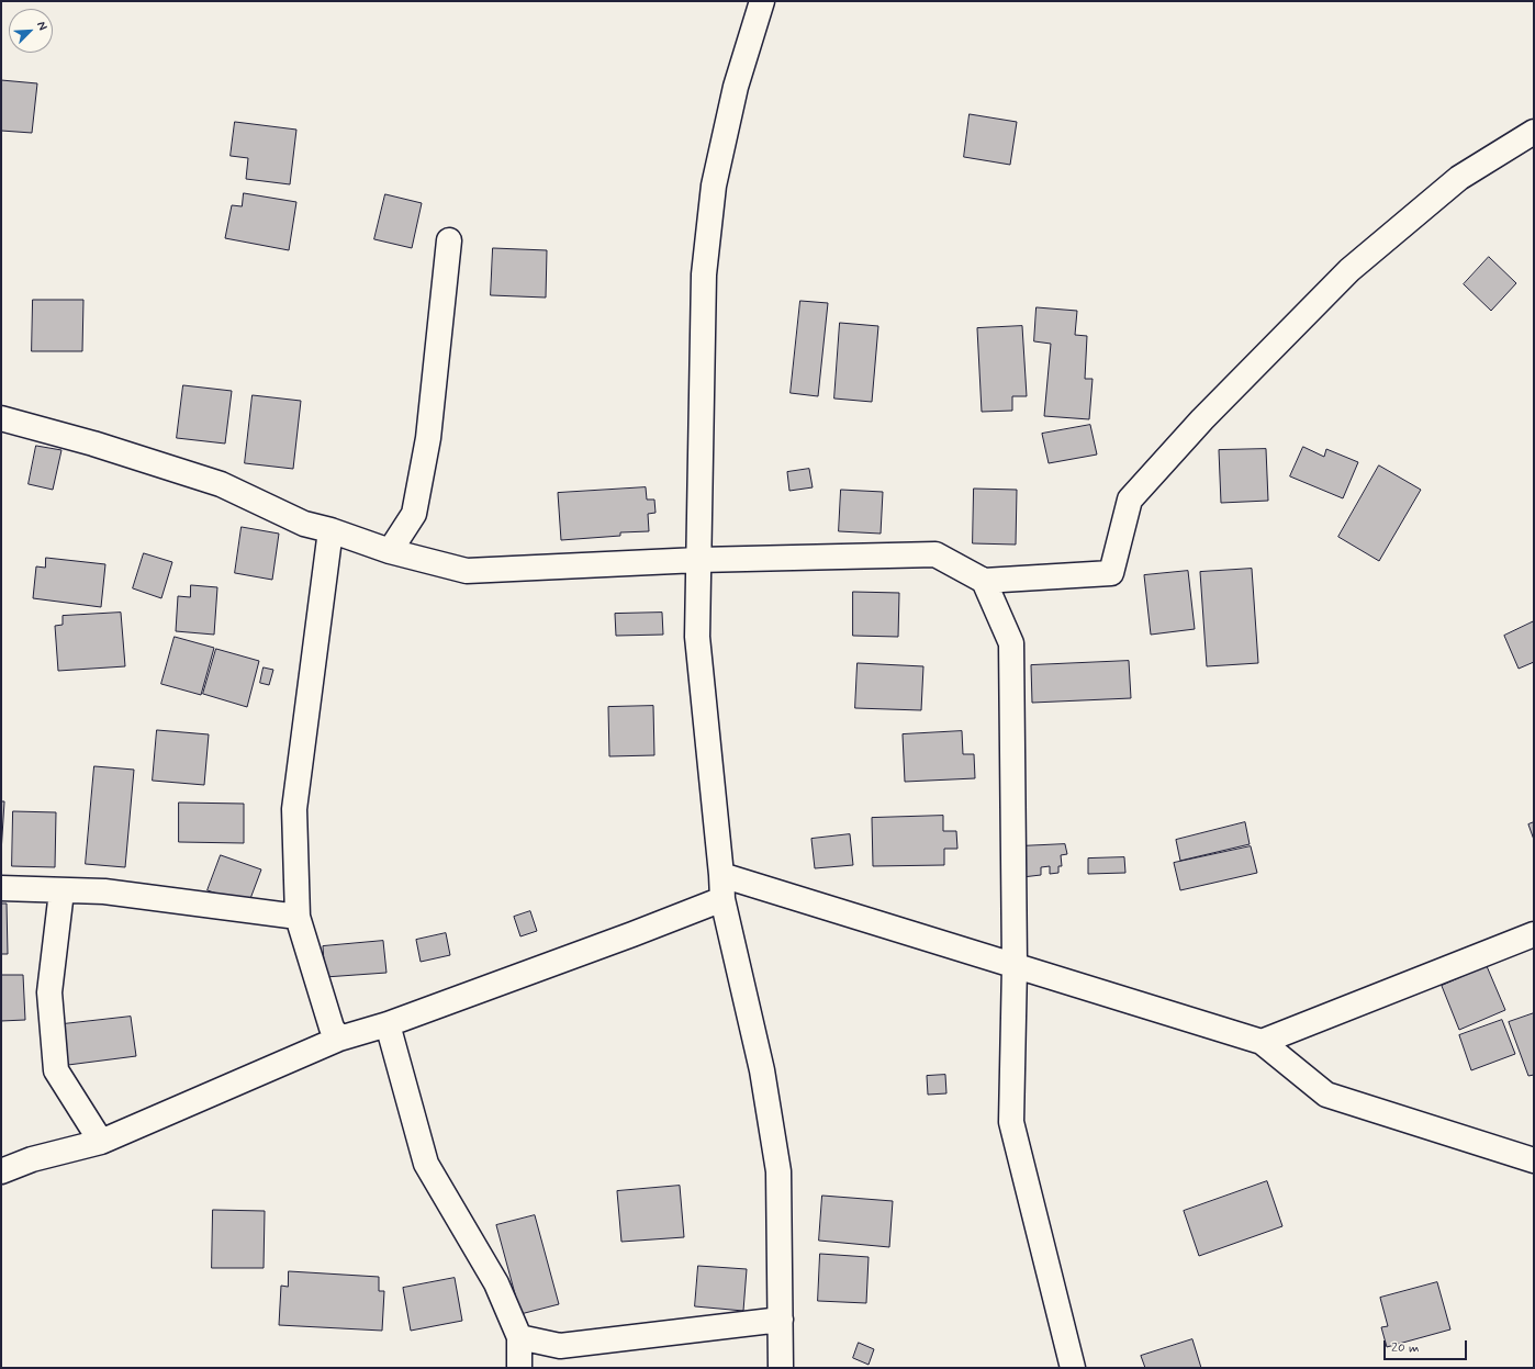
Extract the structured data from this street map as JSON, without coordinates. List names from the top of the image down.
{
  "scale_bar": "20 m",
  "north": "top right"
}
